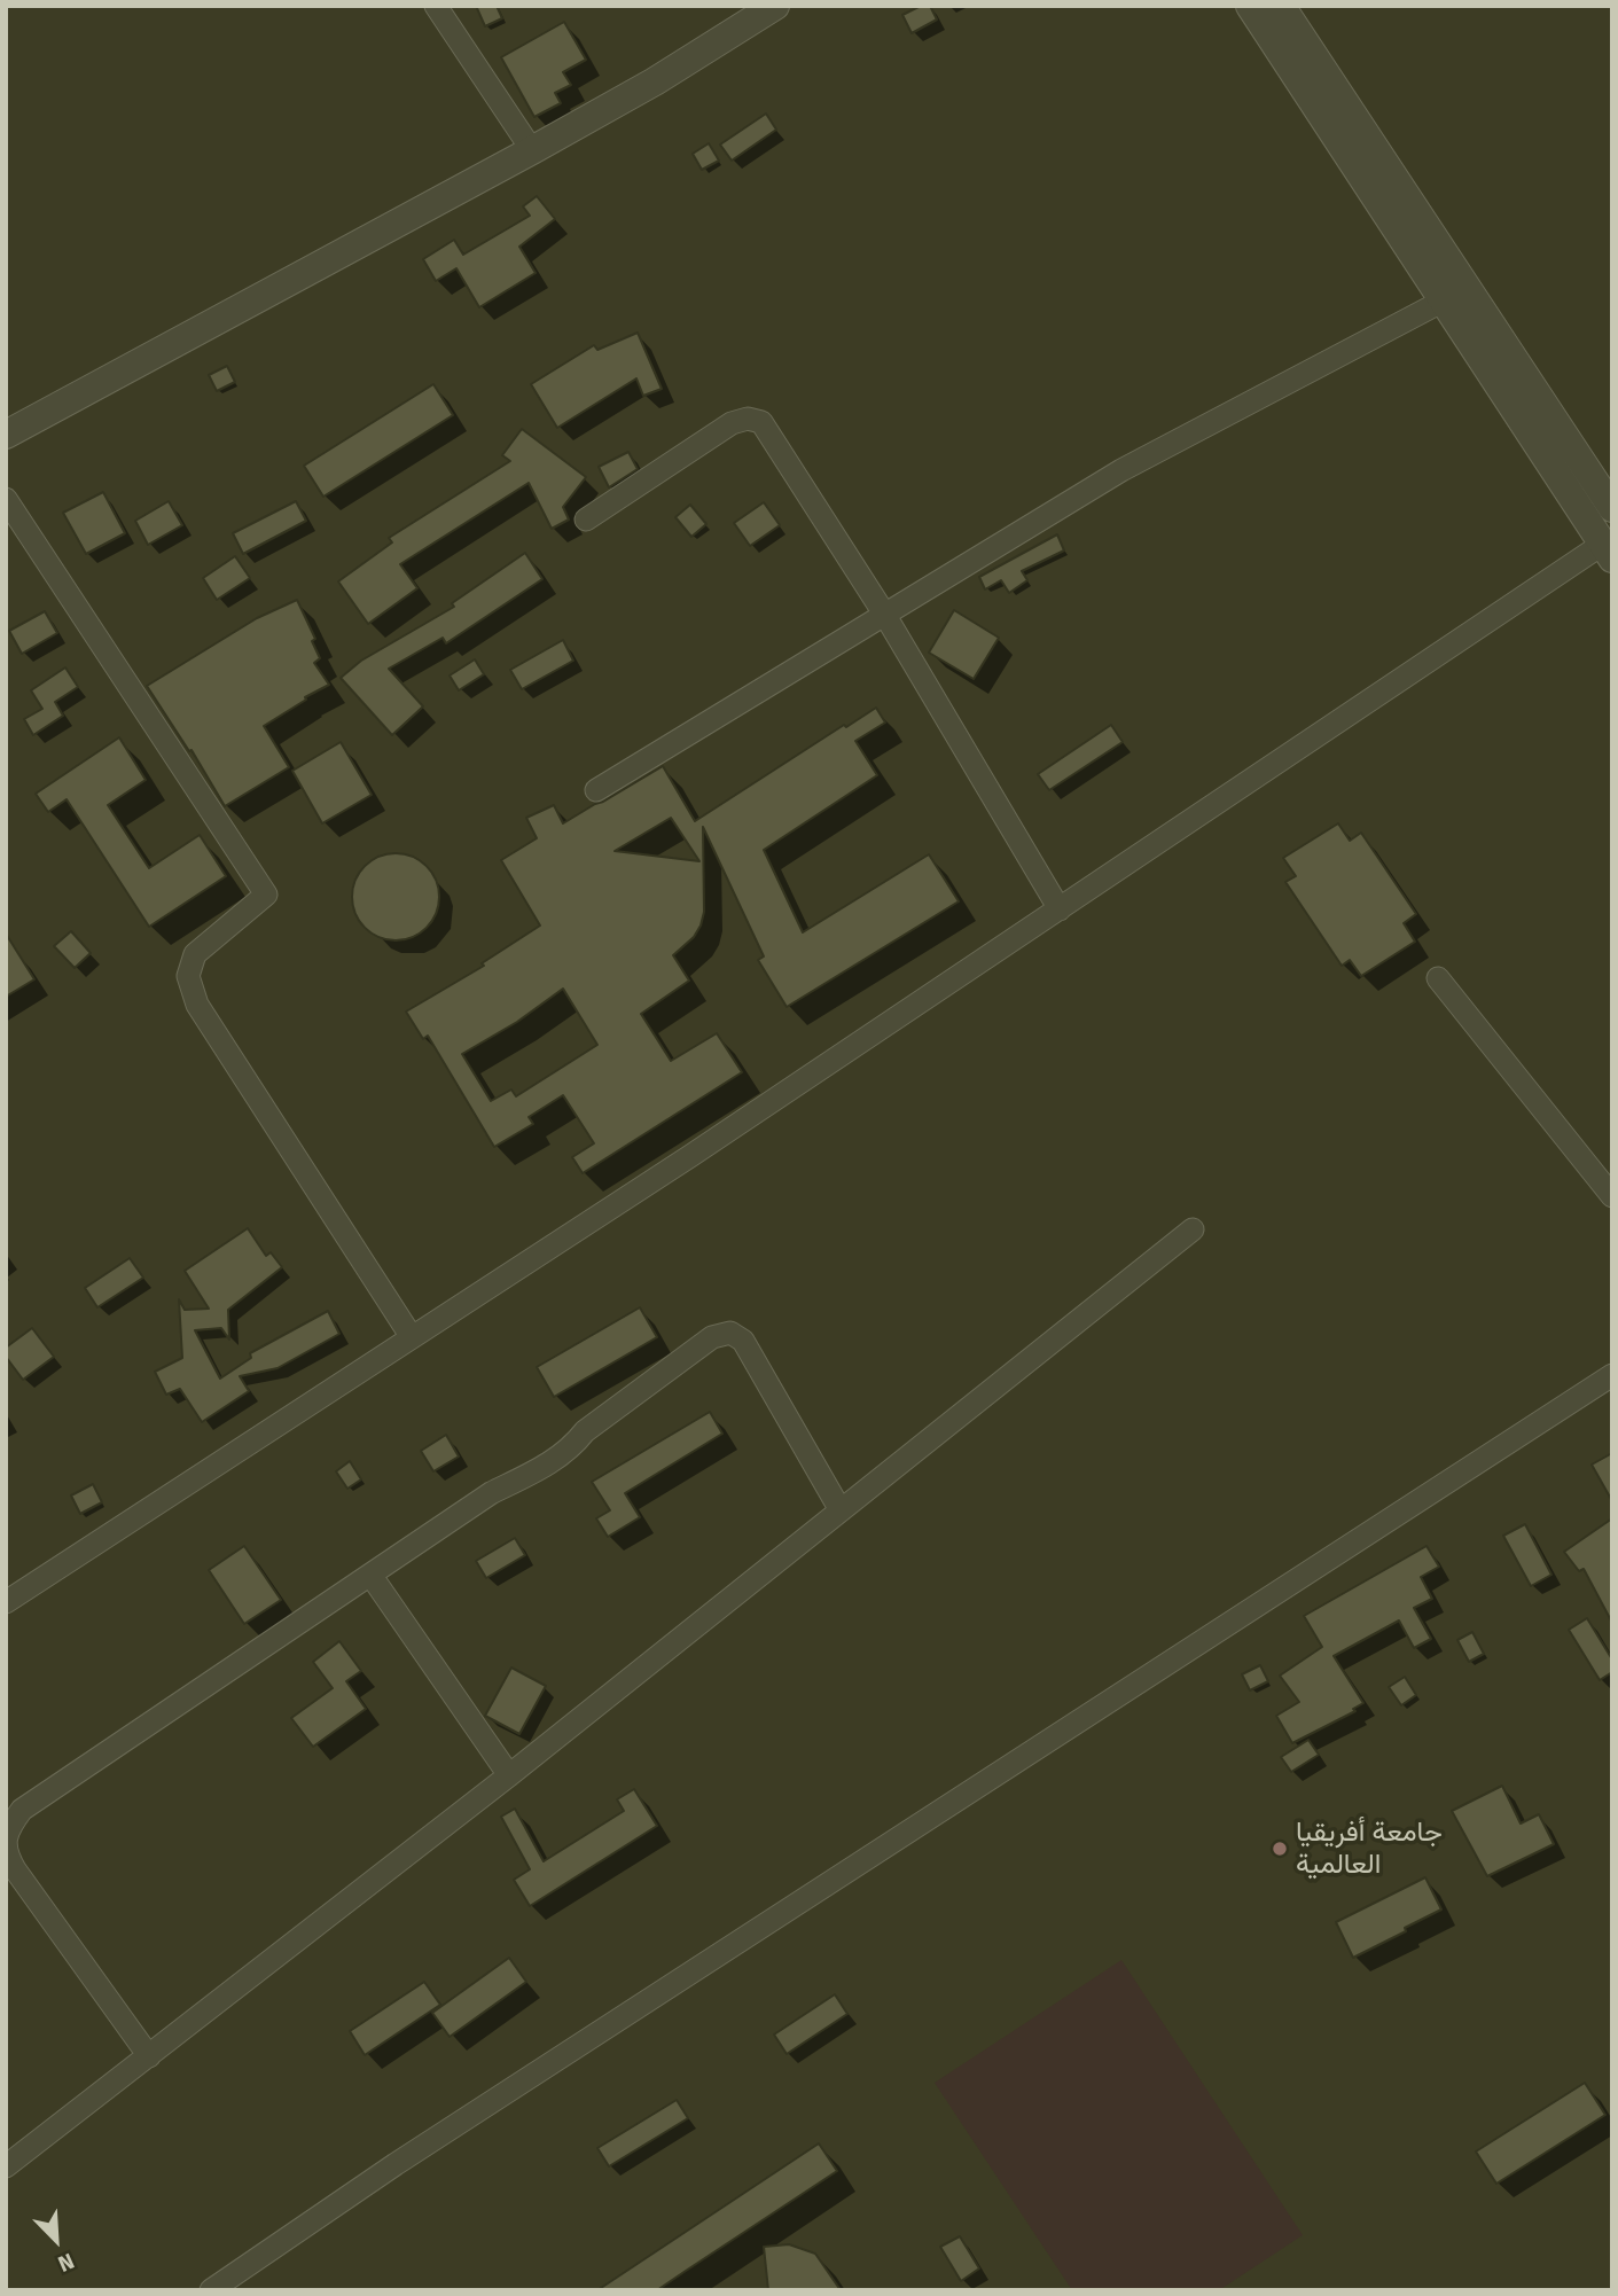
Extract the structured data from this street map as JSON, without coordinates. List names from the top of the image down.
{
  "places": ["جامعة أفريقيا العالمية"],
  "north": "bottom right"
}
